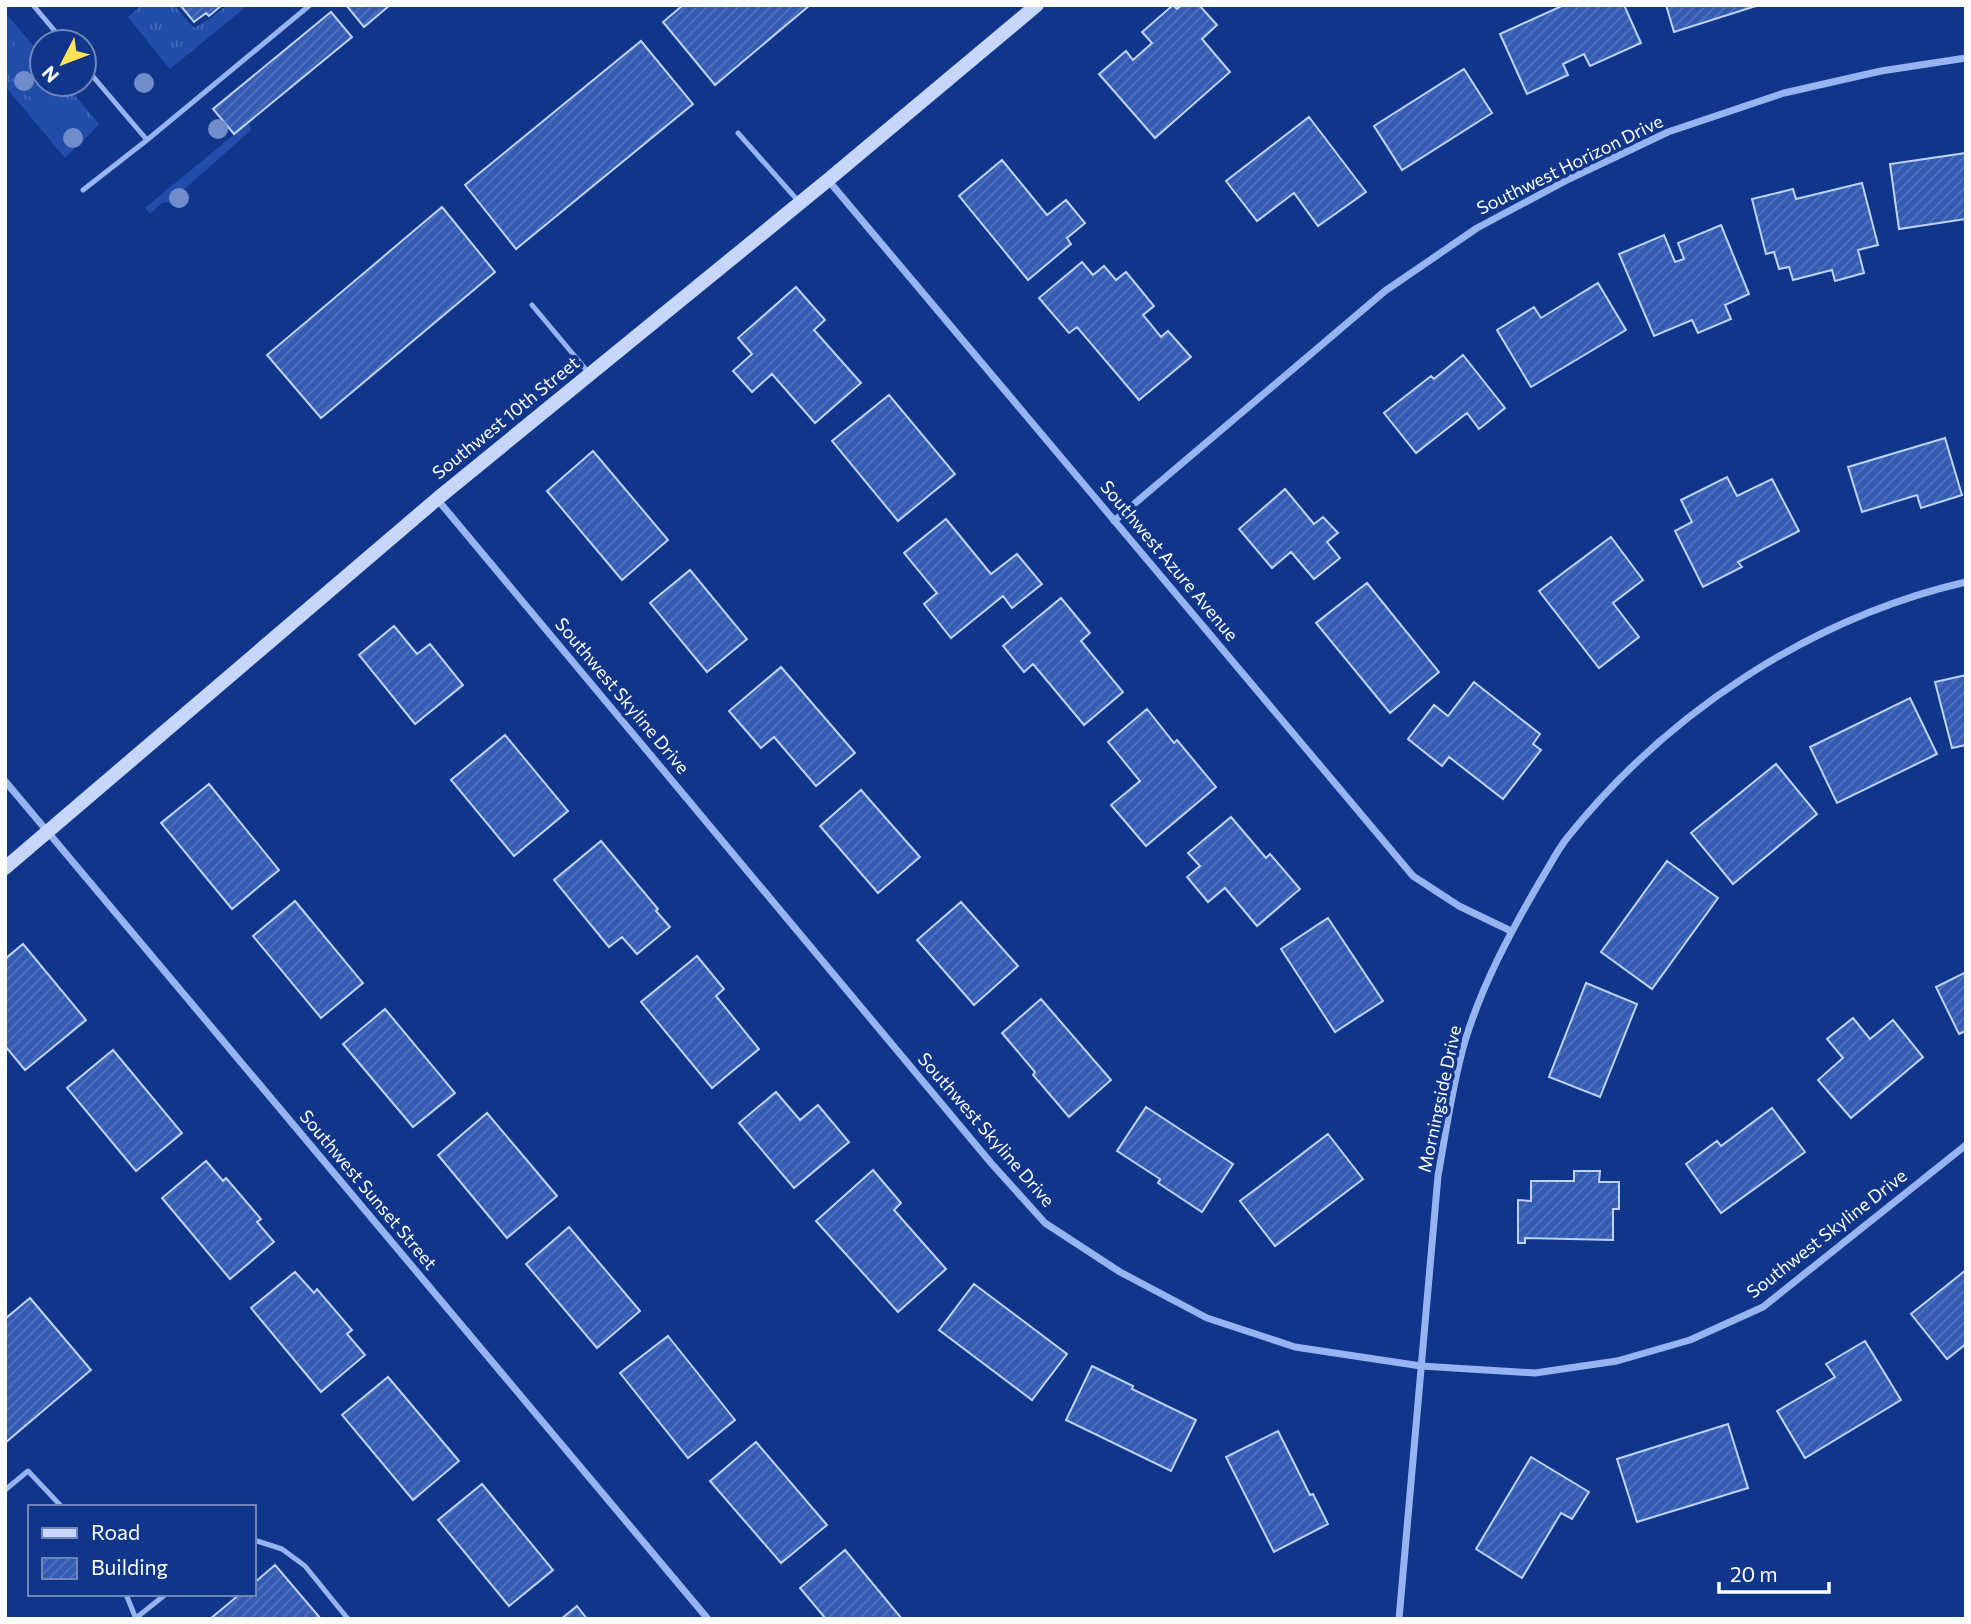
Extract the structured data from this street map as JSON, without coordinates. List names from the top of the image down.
{
  "streets": {
    "street": [
      "Southwest Horizon Drive",
      "Southwest 10th Street",
      "Southwest Azure Avenue",
      "Southwest Skyline Drive",
      "Morningside Drive",
      "Southwest Sunset Street"
    ]
  },
  "crossings": [
    ["Southwest Horizon Drive", "Southwest Azure Avenue"],
    ["Southwest 10th Street", "Southwest Azure Avenue"],
    ["Southwest 10th Street", "Southwest Skyline Drive"],
    ["Southwest 10th Street", "Southwest Sunset Street"],
    ["Southwest Azure Avenue", "Morningside Drive"],
    ["Southwest Skyline Drive", "Morningside Drive"]
  ],
  "legend": ["Road", "Building"],
  "scale_bar": "20 m",
  "north": "bottom left"
}
